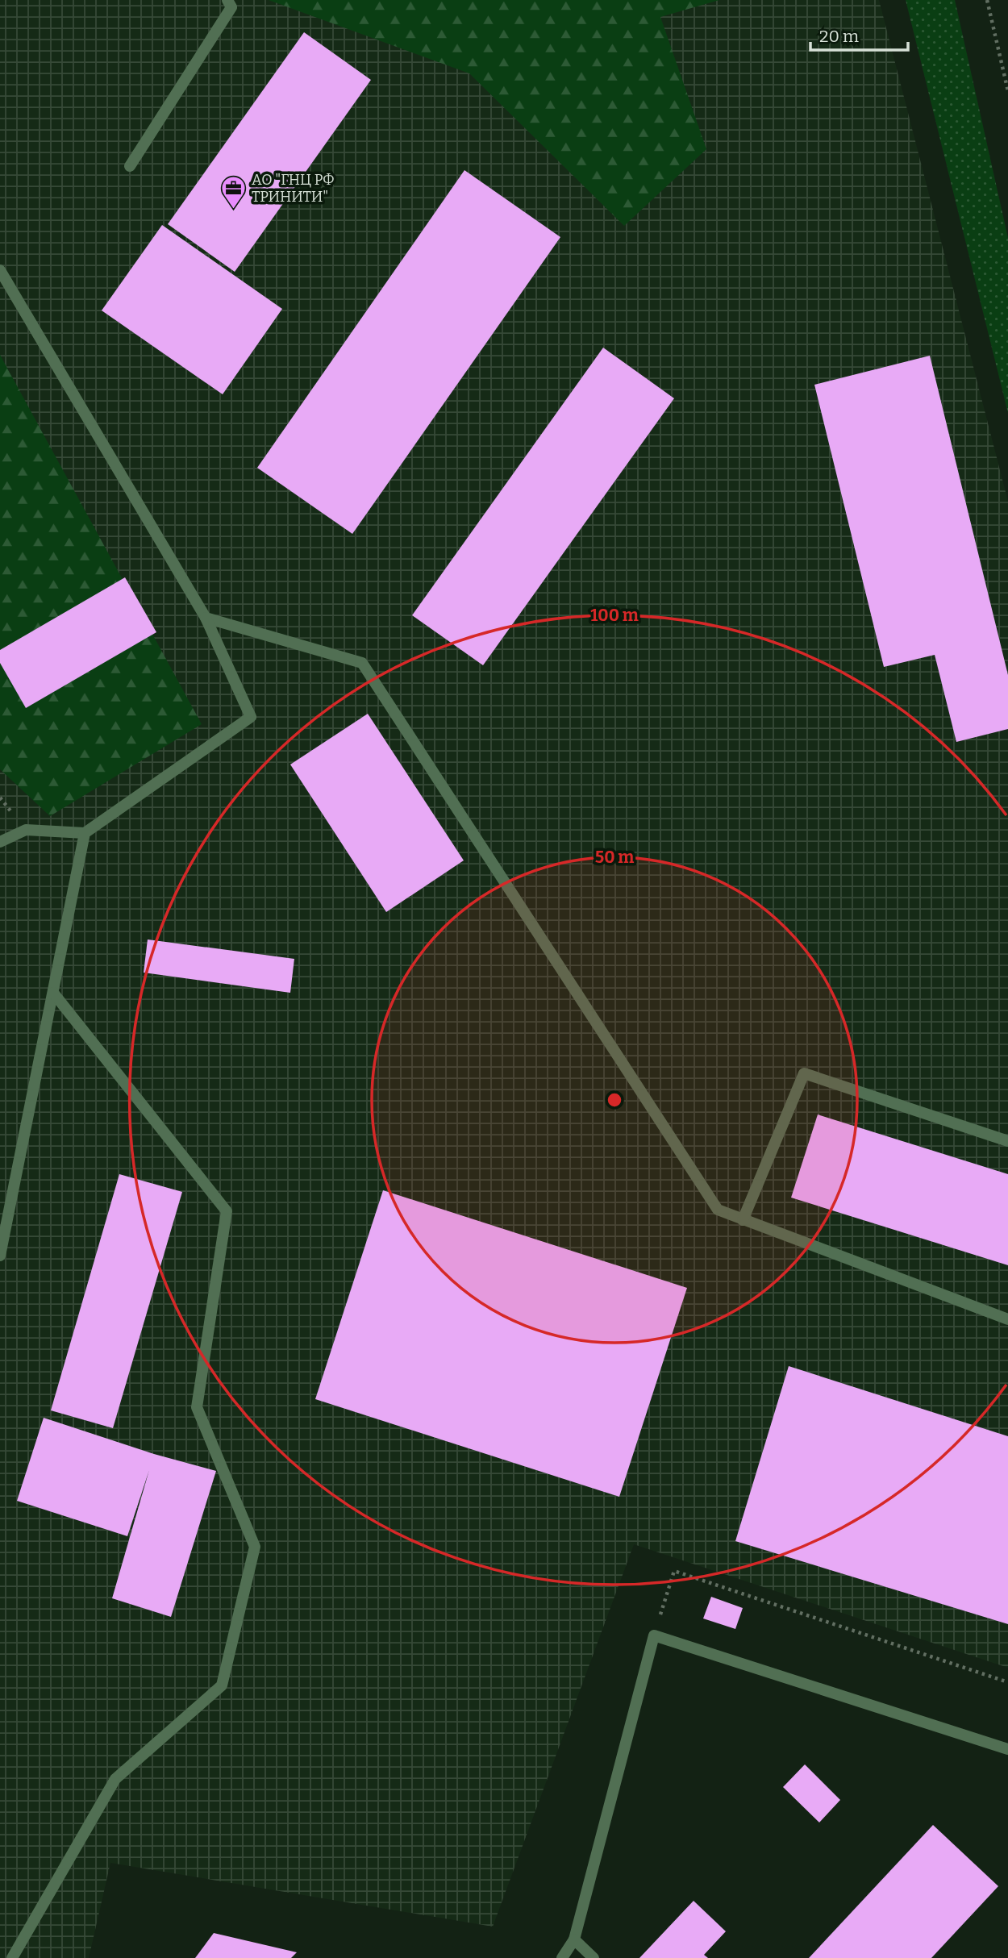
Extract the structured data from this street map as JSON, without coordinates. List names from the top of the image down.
{
  "places": {
    "office": ["АО \"ГНЦ РФ ТРИНИТИ\""]
  },
  "scale_bar": "20 m",
  "rings": ["100 m", "50 m"]
}
